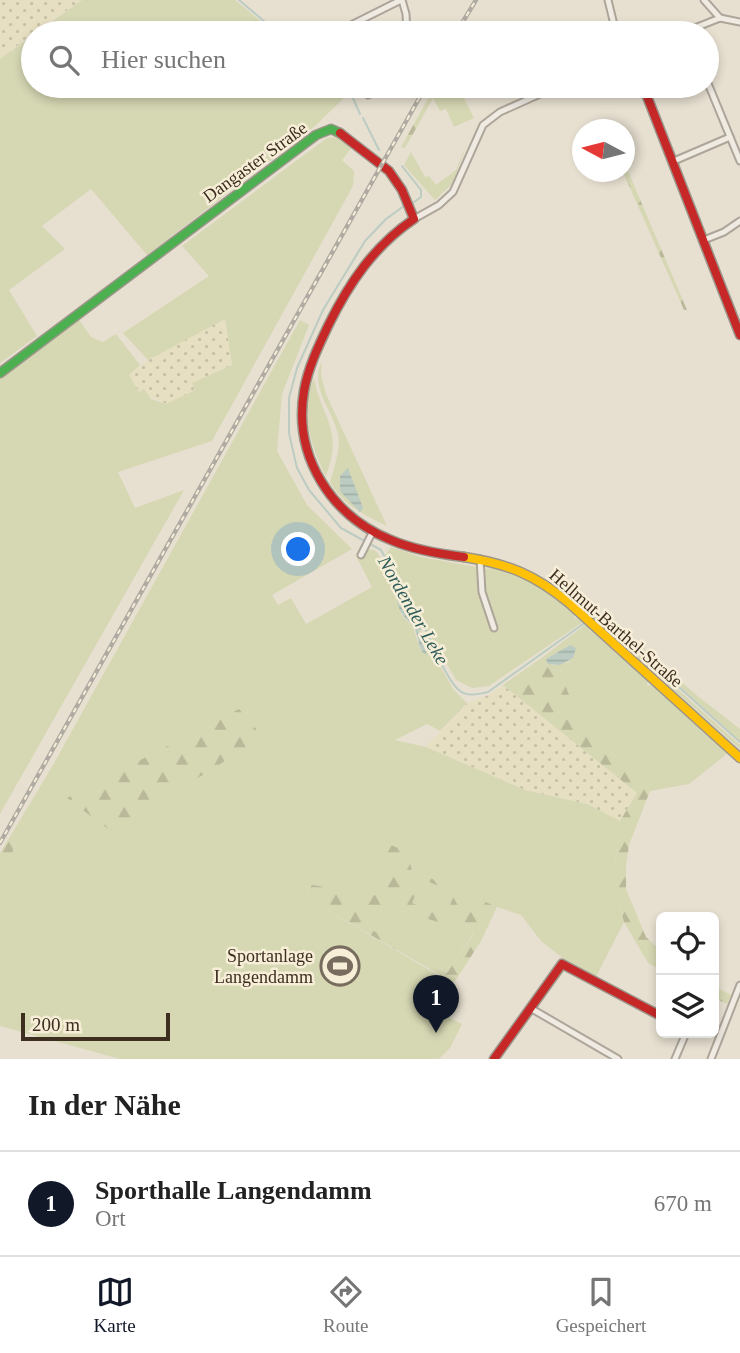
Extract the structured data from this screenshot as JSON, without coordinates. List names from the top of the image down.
{
  "streets": {
    "street": ["Dangaster Straße", "Hellmut-Barthel-Straße"]
  },
  "crossings": [
    ["Dangaster Straße", "Hellmut-Barthel-Straße"]
  ],
  "water": ["Nordender Leke"],
  "places": {
    "sports": ["Sportanlage Langendamm"]
  },
  "scale_bar": "200 m",
  "north": "left",
  "page": {
    "search": "Hier suchen",
    "pins": "1",
    "scale": "200 m",
    "heading": "In der Nähe",
    "list": [
      {
        "mark": "1",
        "name": "Sporthalle Langendamm",
        "note": "Ort",
        "value": "670 m"
      }
    ],
    "nav": ["Karte", "Route", "Gespeichert"]
  }
}
